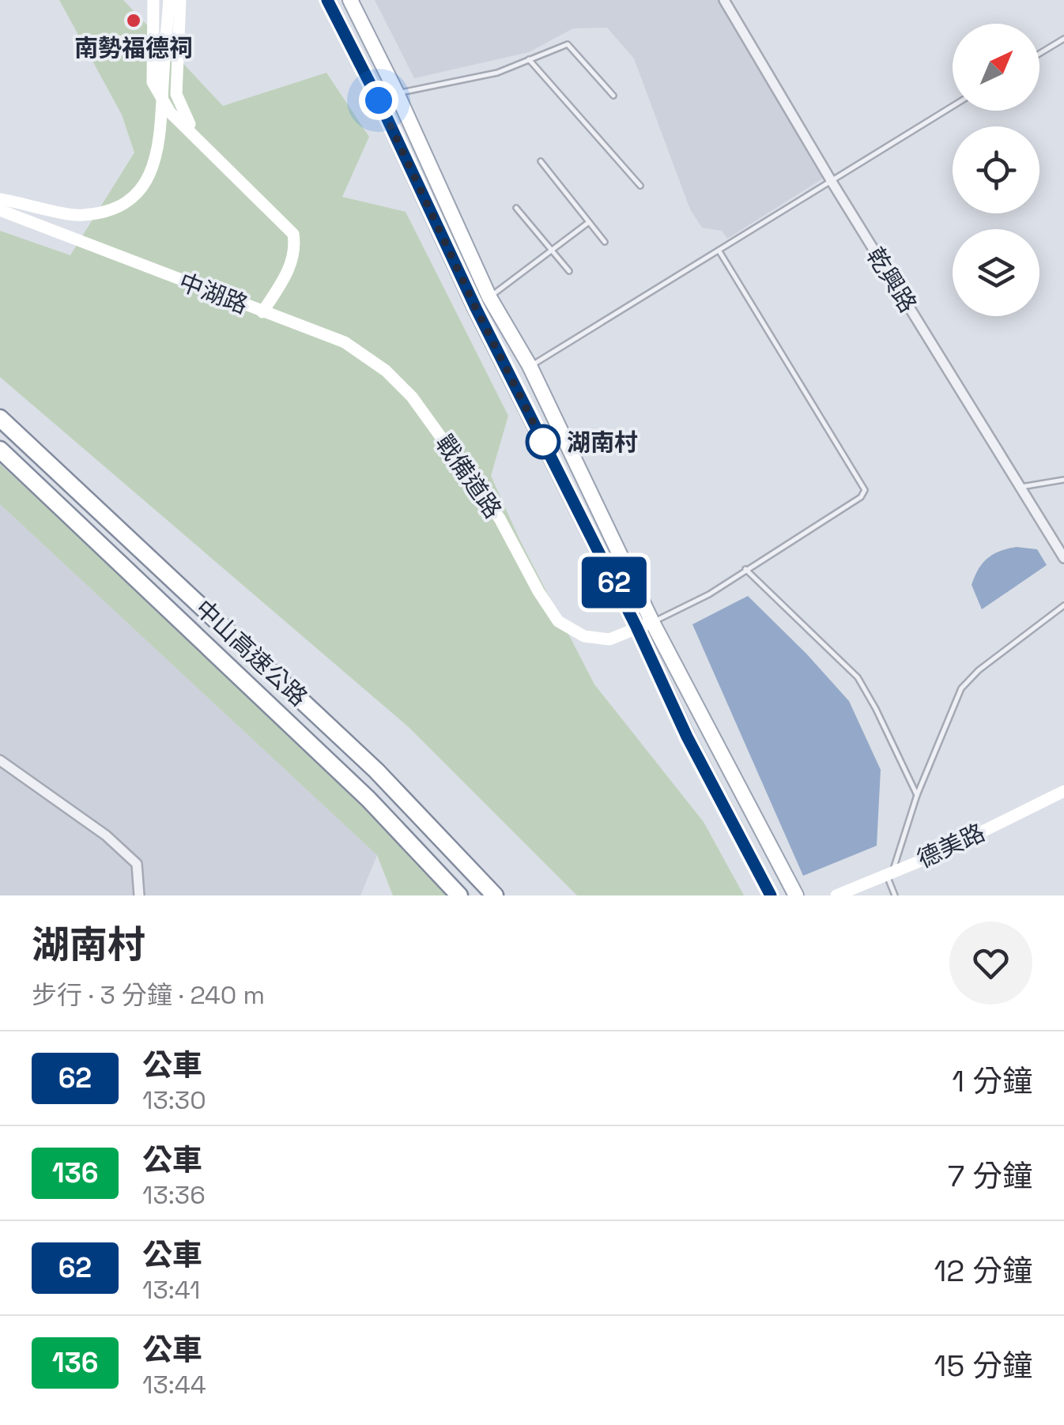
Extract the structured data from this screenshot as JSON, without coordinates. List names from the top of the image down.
{
  "streets": {
    "highway": ["中山高速公路"],
    "street": [
      "乾興路",
      "中湖路",
      "戰備道路",
      "德美路"
    ]
  },
  "crossings": [
    ["中湖路", "戰備道路"]
  ],
  "places": ["南勢福德祠", "湖南村"],
  "lines": ["bus line 62"],
  "north": "top right",
  "page": {
    "on_map": "62",
    "heading": ["湖南村", "步行 · 3 分鐘 · 240 m"],
    "list": [
      {
        "mark": "62",
        "name": "公車",
        "note": "13:30",
        "value": "1 分鐘"
      },
      {
        "mark": "136",
        "name": "公車",
        "note": "13:36",
        "value": "7 分鐘"
      },
      {
        "mark": "62",
        "name": "公車",
        "note": "13:41",
        "value": "12 分鐘"
      },
      {
        "mark": "136",
        "name": "公車",
        "note": "13:44",
        "value": "15 分鐘"
      }
    ]
  }
}
